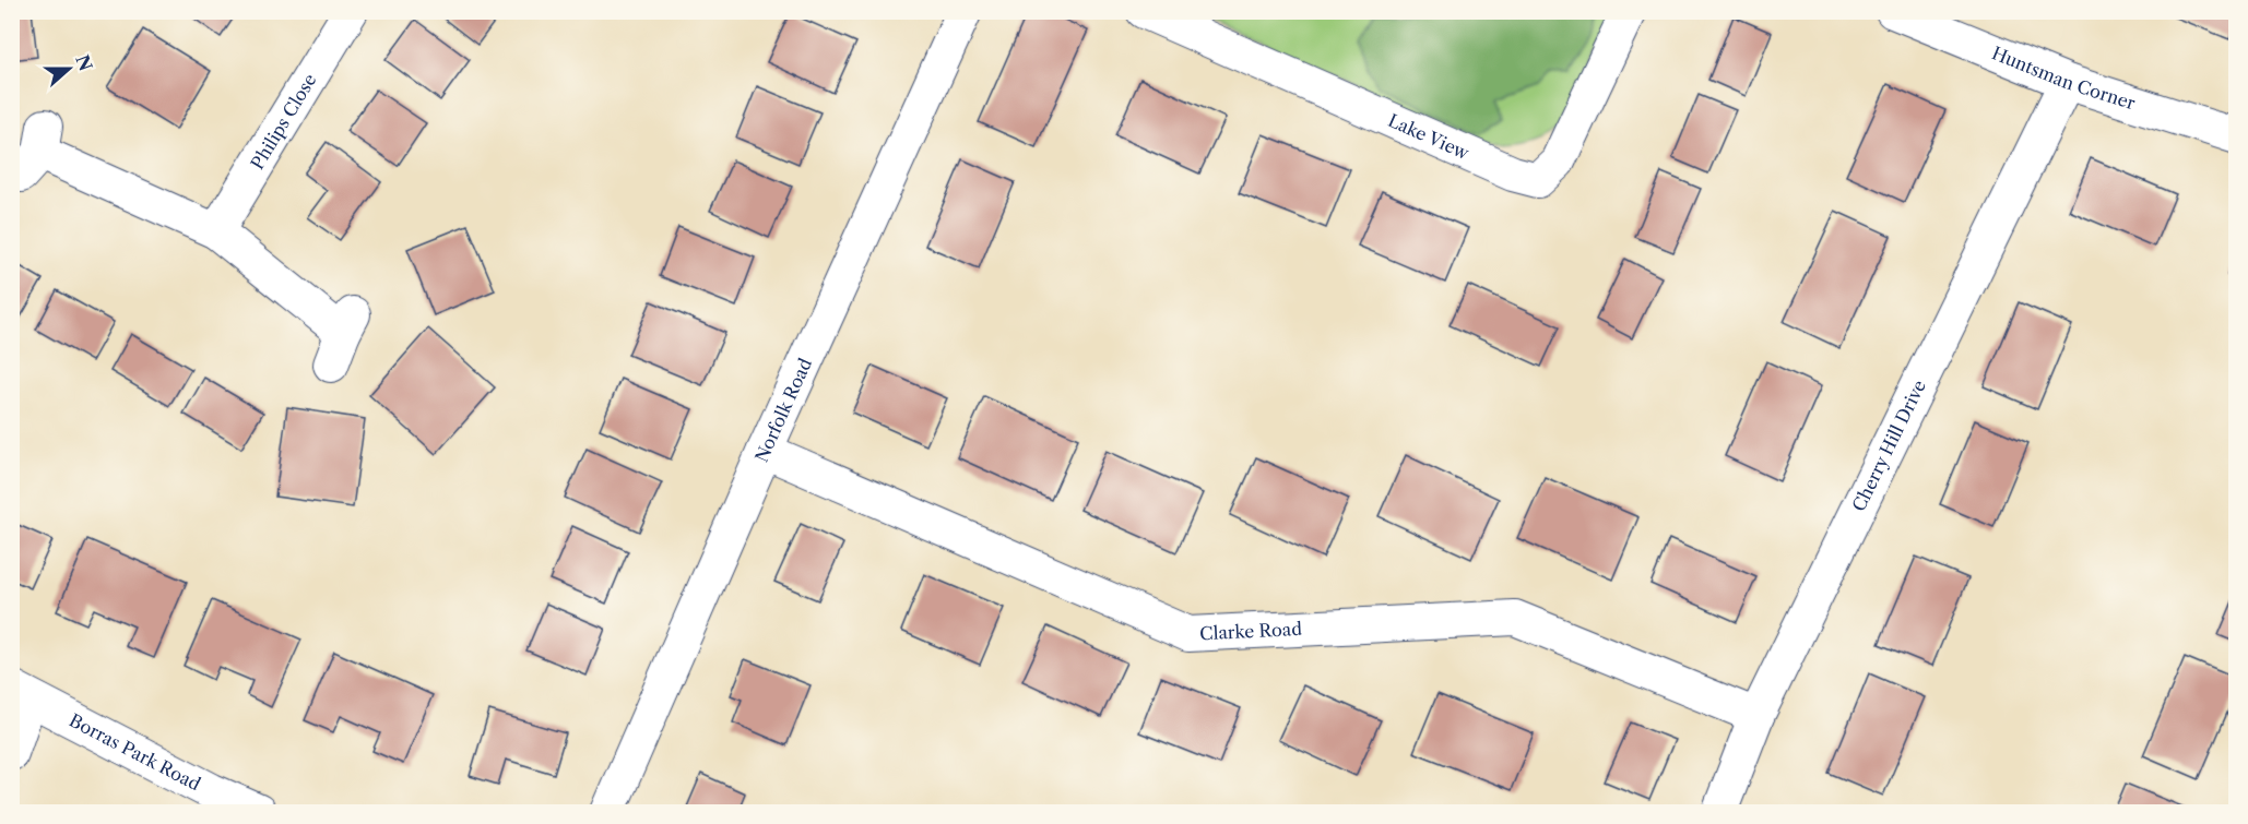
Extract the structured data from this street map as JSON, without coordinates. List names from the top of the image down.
{
  "streets": {
    "street": [
      "Huntsman Corner",
      "Philips Close",
      "Lake View",
      "Norfolk Road",
      "Cherry Hill Drive",
      "Clarke Road",
      "Borras Park Road"
    ]
  },
  "crossings": [
    ["Huntsman Corner", "Cherry Hill Drive"],
    ["Norfolk Road", "Clarke Road"],
    ["Cherry Hill Drive", "Clarke Road"]
  ],
  "north": "right"
}
